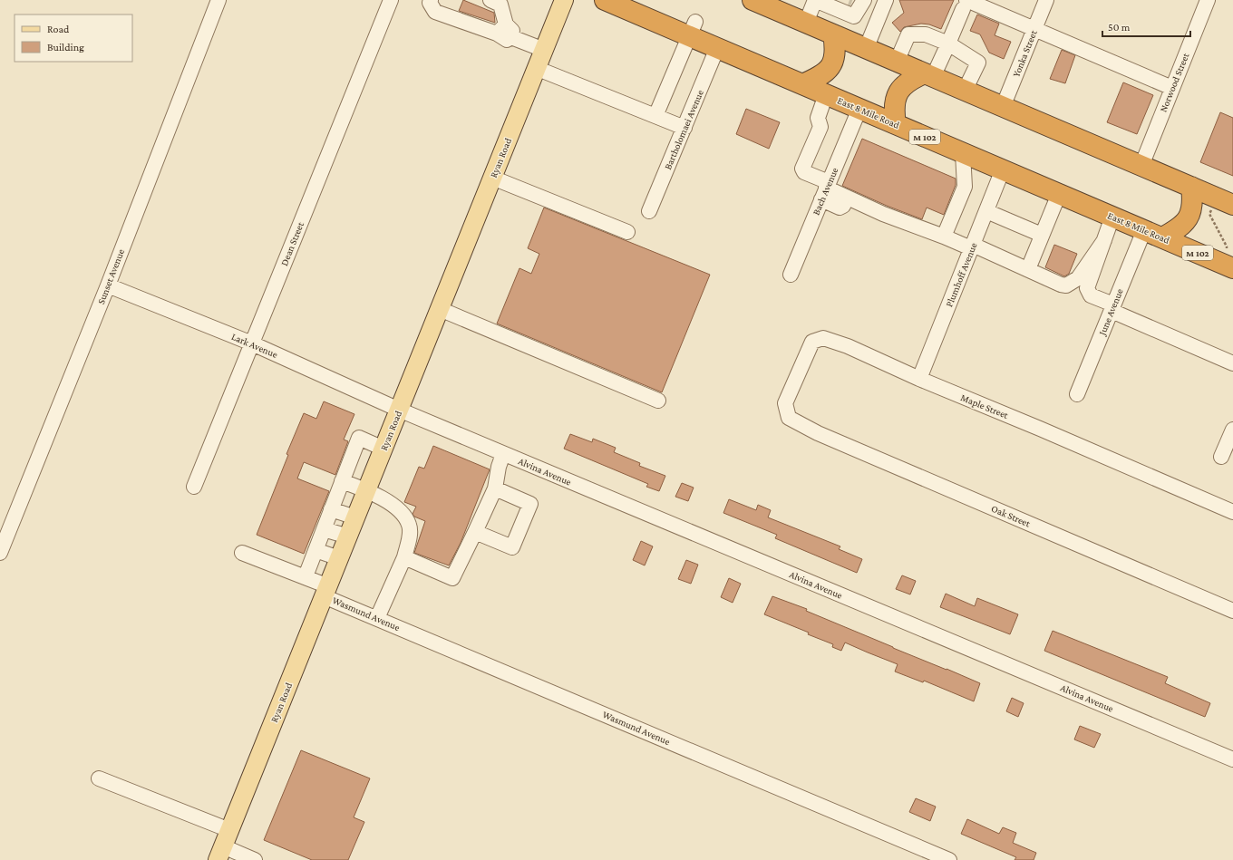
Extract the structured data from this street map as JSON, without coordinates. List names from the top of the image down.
{
  "streets": {
    "highway": ["East 8 Mile Road", "M 102"],
    "main road": ["Ryan Road"],
    "street": [
      "Yonka Street",
      "Norwood Street",
      "Bartholomaei Avenue",
      "Bach Avenue",
      "Dean Street",
      "Plumhoff Avenue",
      "Sunset Avenue",
      "June Avenue",
      "Lark Avenue",
      "Maple Street",
      "Alvina Avenue",
      "Oak Street",
      "Wasmund Avenue"
    ]
  },
  "crossings": [
    ["East 8 Mile Road", "Bartholomaei Avenue"],
    ["East 8 Mile Road", "Bach Avenue"],
    ["East 8 Mile Road", "Plumhoff Avenue"],
    ["East 8 Mile Road", "June Avenue"],
    ["Ryan Road", "Lark Avenue"],
    ["Ryan Road", "Alvina Avenue"],
    ["Ryan Road", "Wasmund Avenue"],
    ["Dean Street", "Lark Avenue"],
    ["Plumhoff Avenue", "Maple Street"],
    ["Sunset Avenue", "Lark Avenue"],
    ["Lark Avenue", "Alvina Avenue"],
    ["Maple Street", "Oak Street"]
  ],
  "legend": ["Road", "Building"],
  "scale_bar": "50 m"
}
